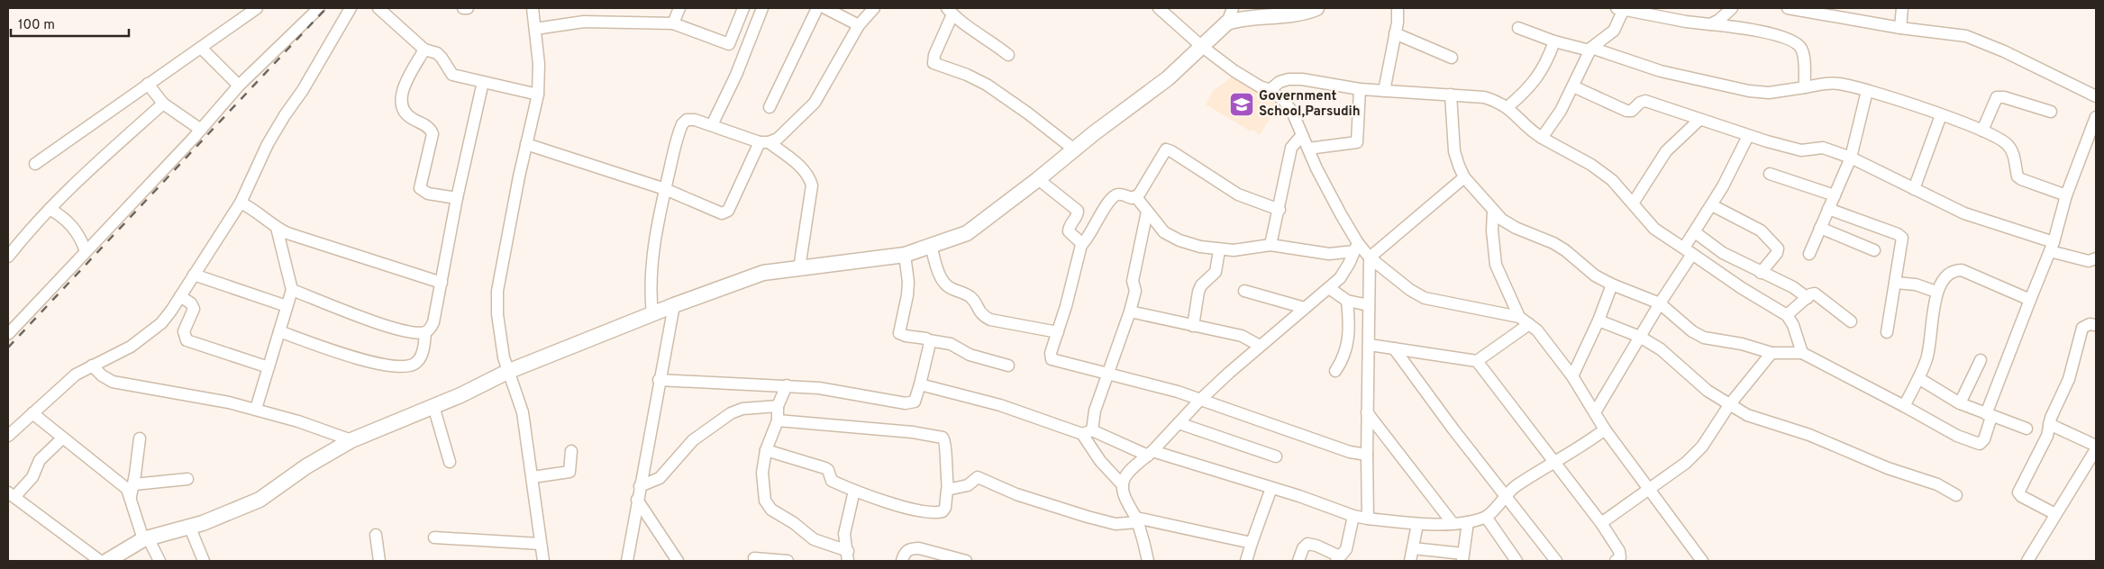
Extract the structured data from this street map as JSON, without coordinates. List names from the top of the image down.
{
  "places": {
    "school or university": ["Government School,Parsudih"]
  },
  "scale_bar": "100 m"
}
